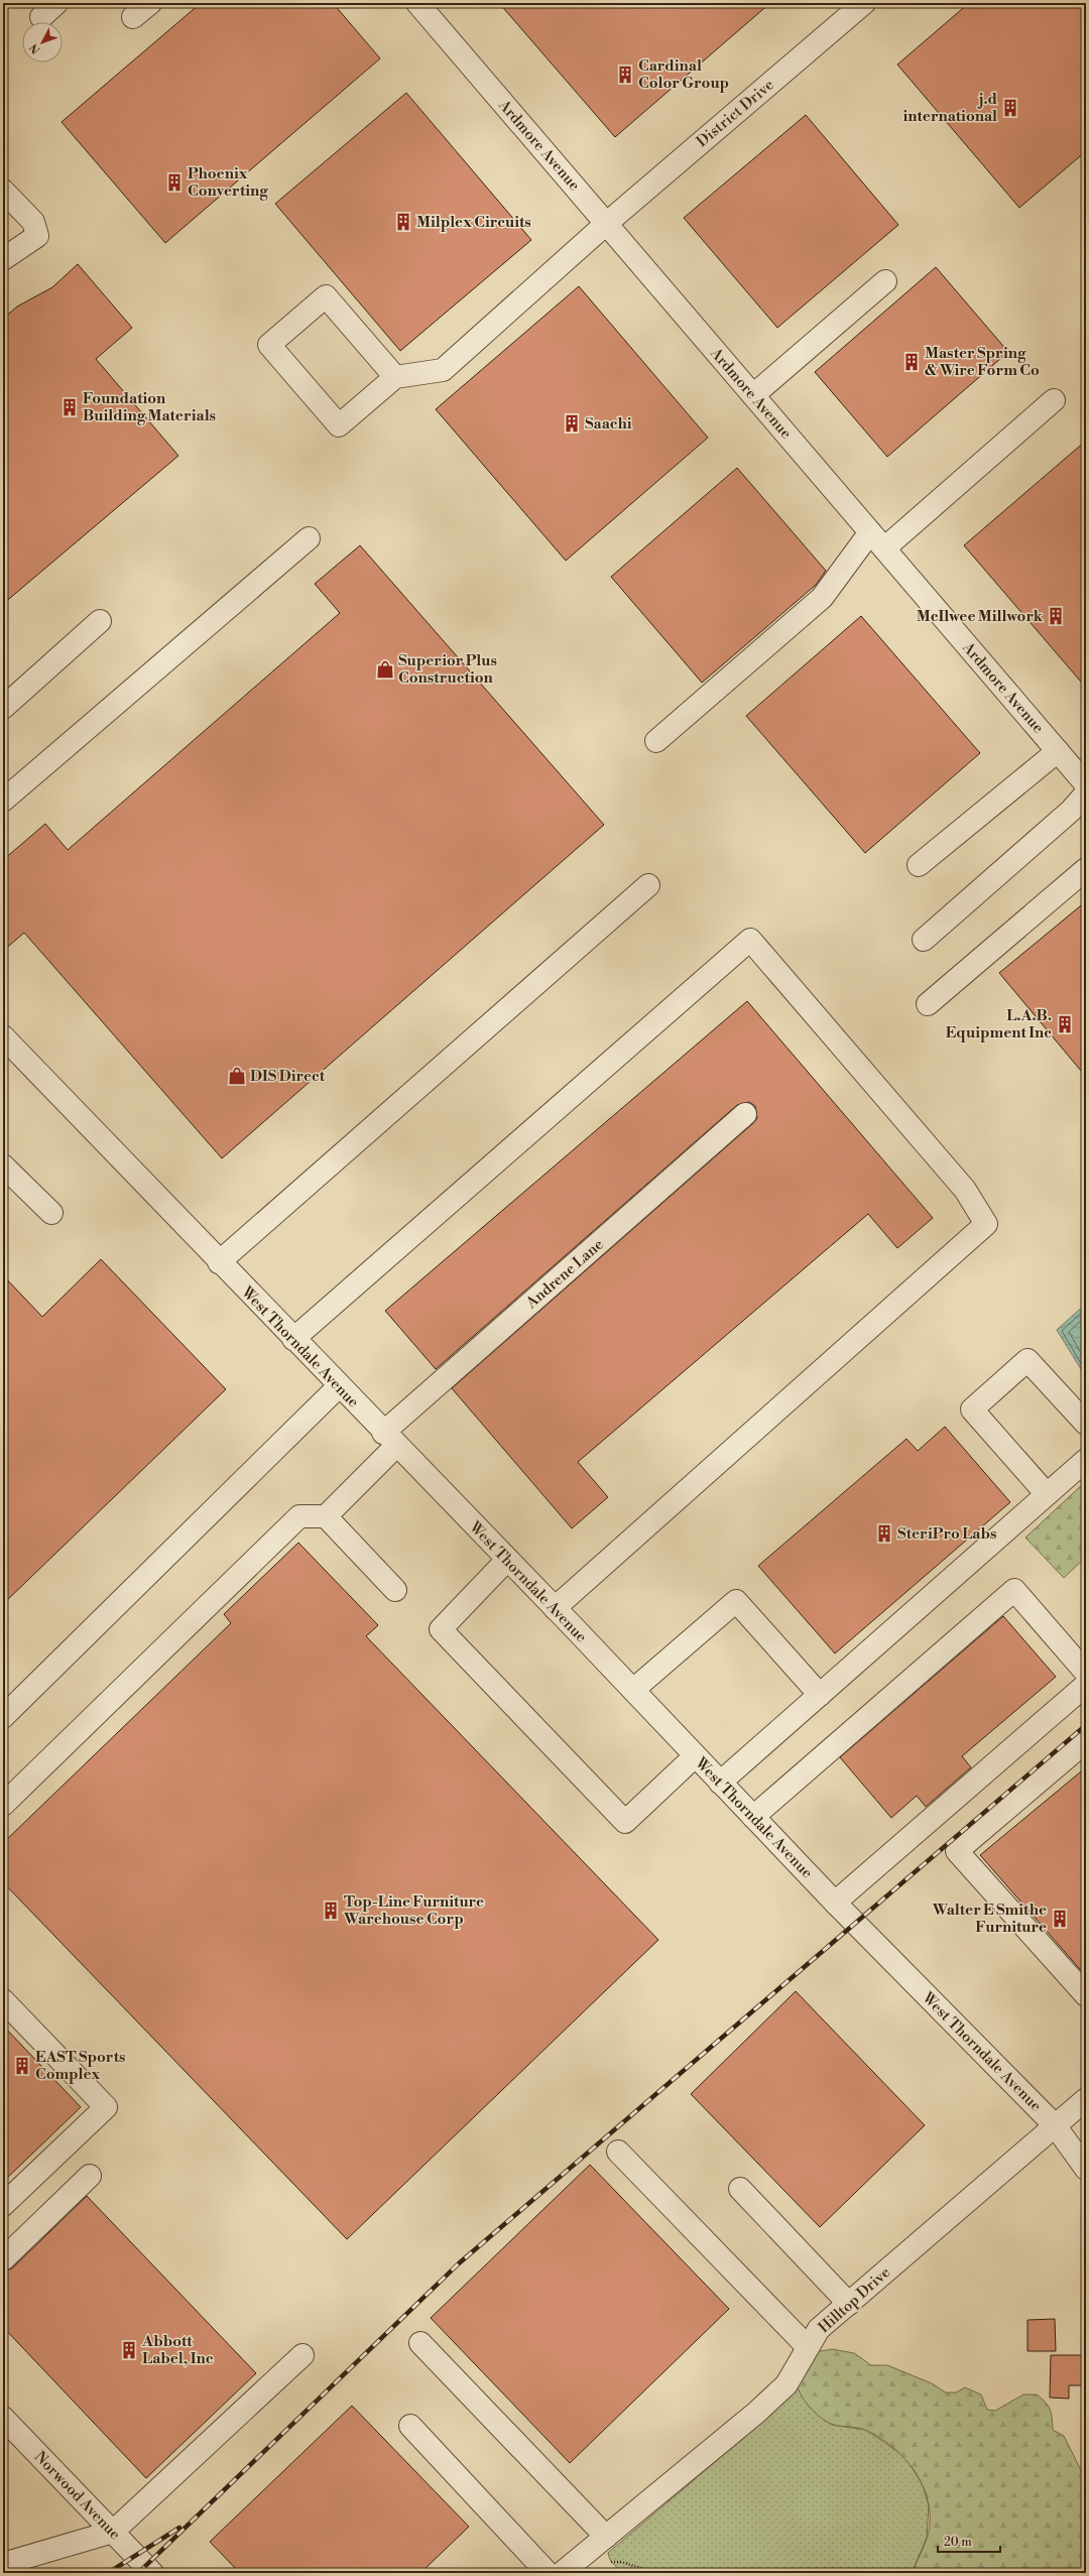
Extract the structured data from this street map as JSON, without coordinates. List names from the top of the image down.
{
  "streets": {
    "street": [
      "District Drive",
      "Ardmore Avenue",
      "Andrene Lane",
      "West Thorndale Avenue",
      "Hilltop Drive",
      "Norwood Avenue"
    ]
  },
  "crossings": [
    ["District Drive", "Ardmore Avenue"],
    ["Andrene Lane", "West Thorndale Avenue"],
    ["West Thorndale Avenue", "Hilltop Drive"]
  ],
  "places": {
    "building": [
      "Cardinal Color Group",
      "j.d international",
      "Phoenix Converting",
      "Milplex Circuits",
      "Master Spring & Wire Form Co",
      "Foundation Building Materials",
      "Saachi",
      "McIlwee Millwork",
      "L.A.B. Equipment Inc",
      "SteriPro Labs",
      "Top-Line Furniture Warehouse Corp",
      "Walter E Smithe Furniture",
      "EAST Sports Complex",
      "Abbott Label, Inc"
    ],
    "shop": ["Superior Plus Construction", "DIS Direct"]
  },
  "scale_bar": "20 m",
  "north": "bottom left"
}
